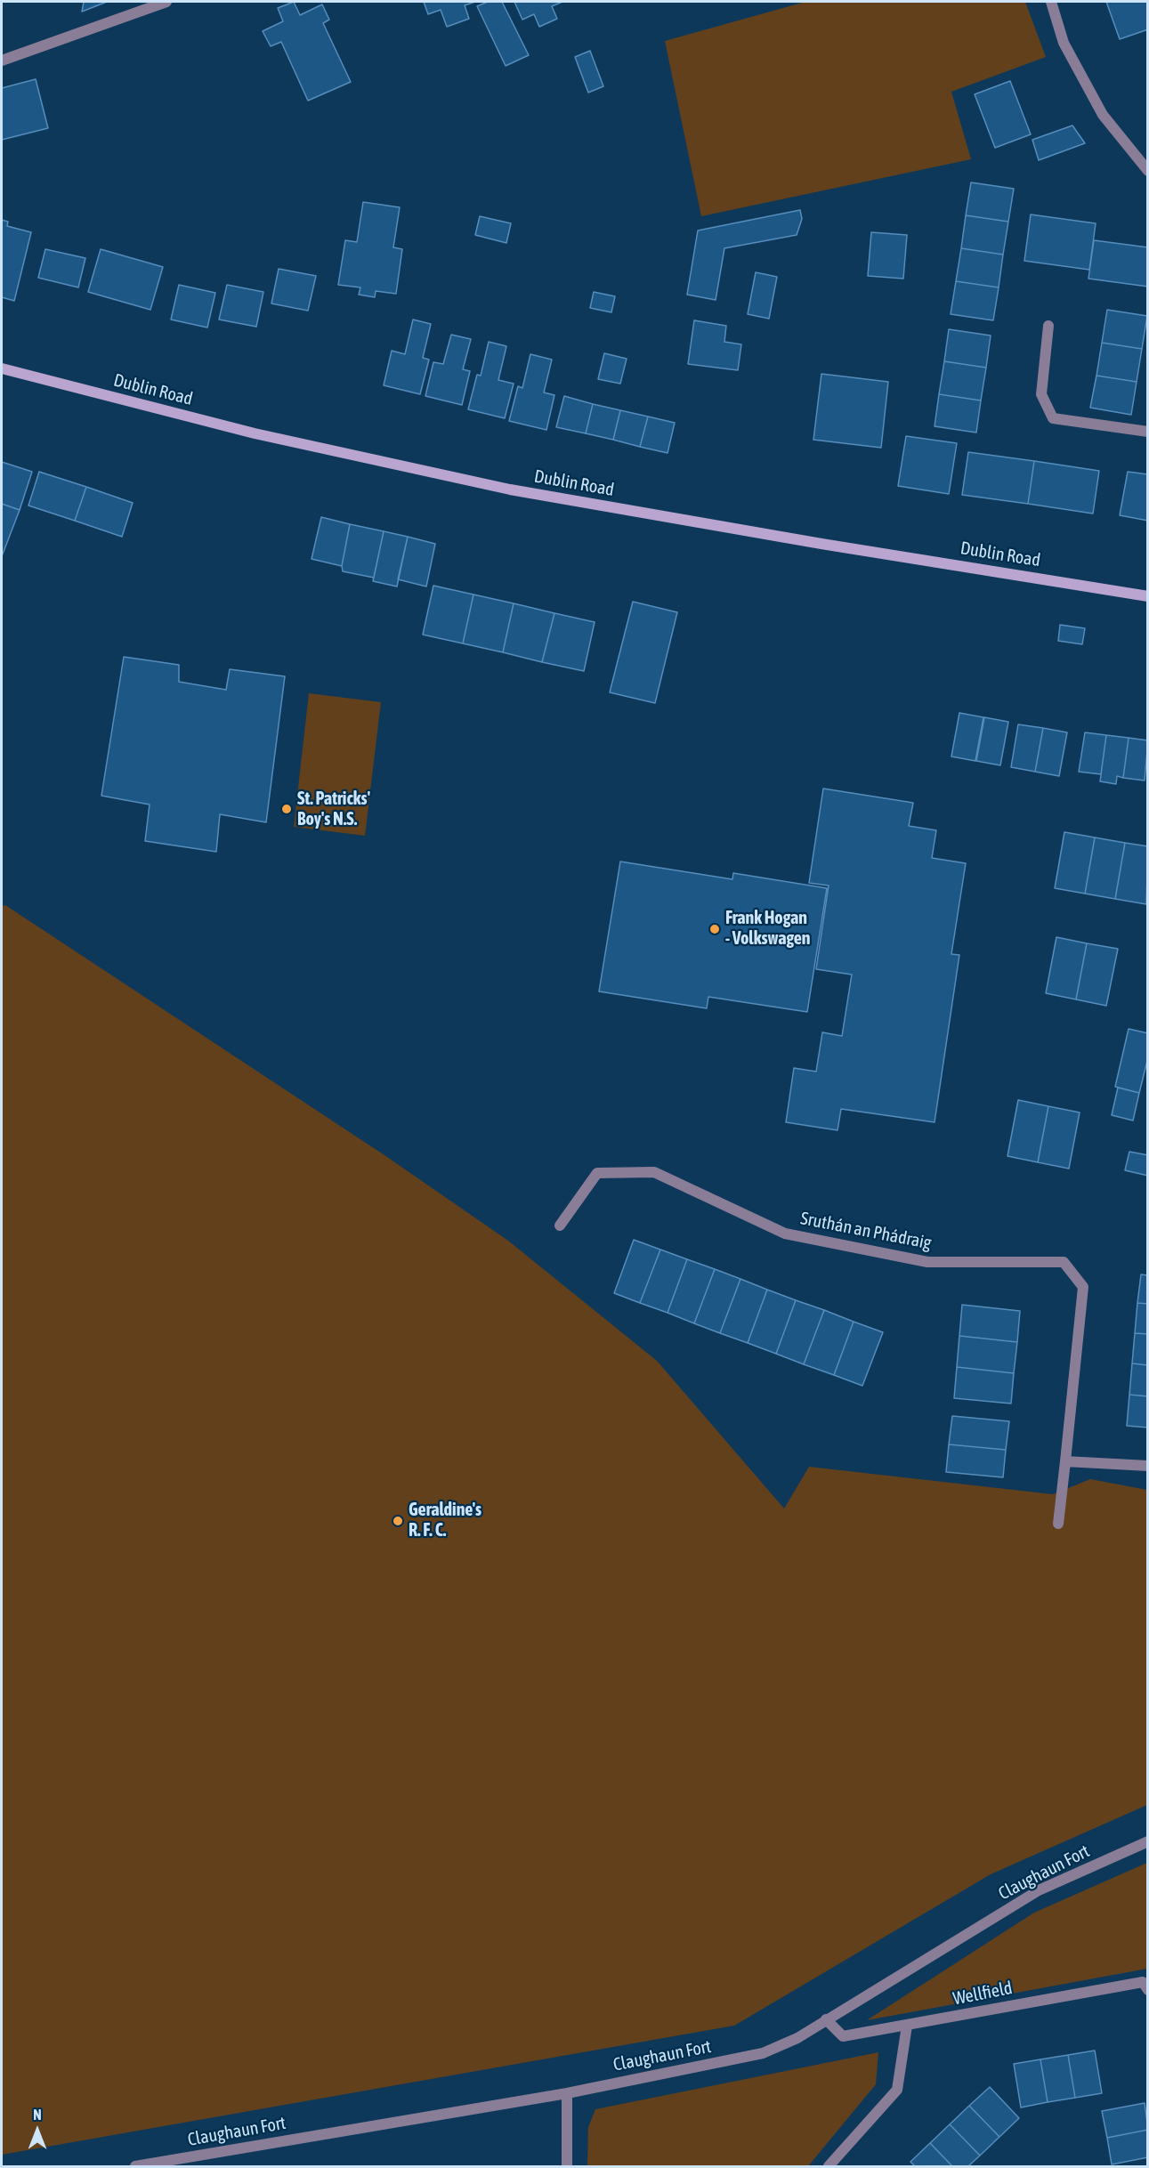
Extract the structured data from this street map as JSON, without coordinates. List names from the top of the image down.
{
  "streets": {
    "main road": ["Dublin Road"],
    "street": ["Sruthán an Phádraig", "Claughaun Fort", "Wellfield"]
  },
  "crossings": [
    ["Claughaun Fort", "Wellfield"]
  ],
  "places": ["St. Patricks' Boy's N.S.", "Frank Hogan - Volkswagen", "Geraldine's R. F. C."],
  "north": "top"
}
